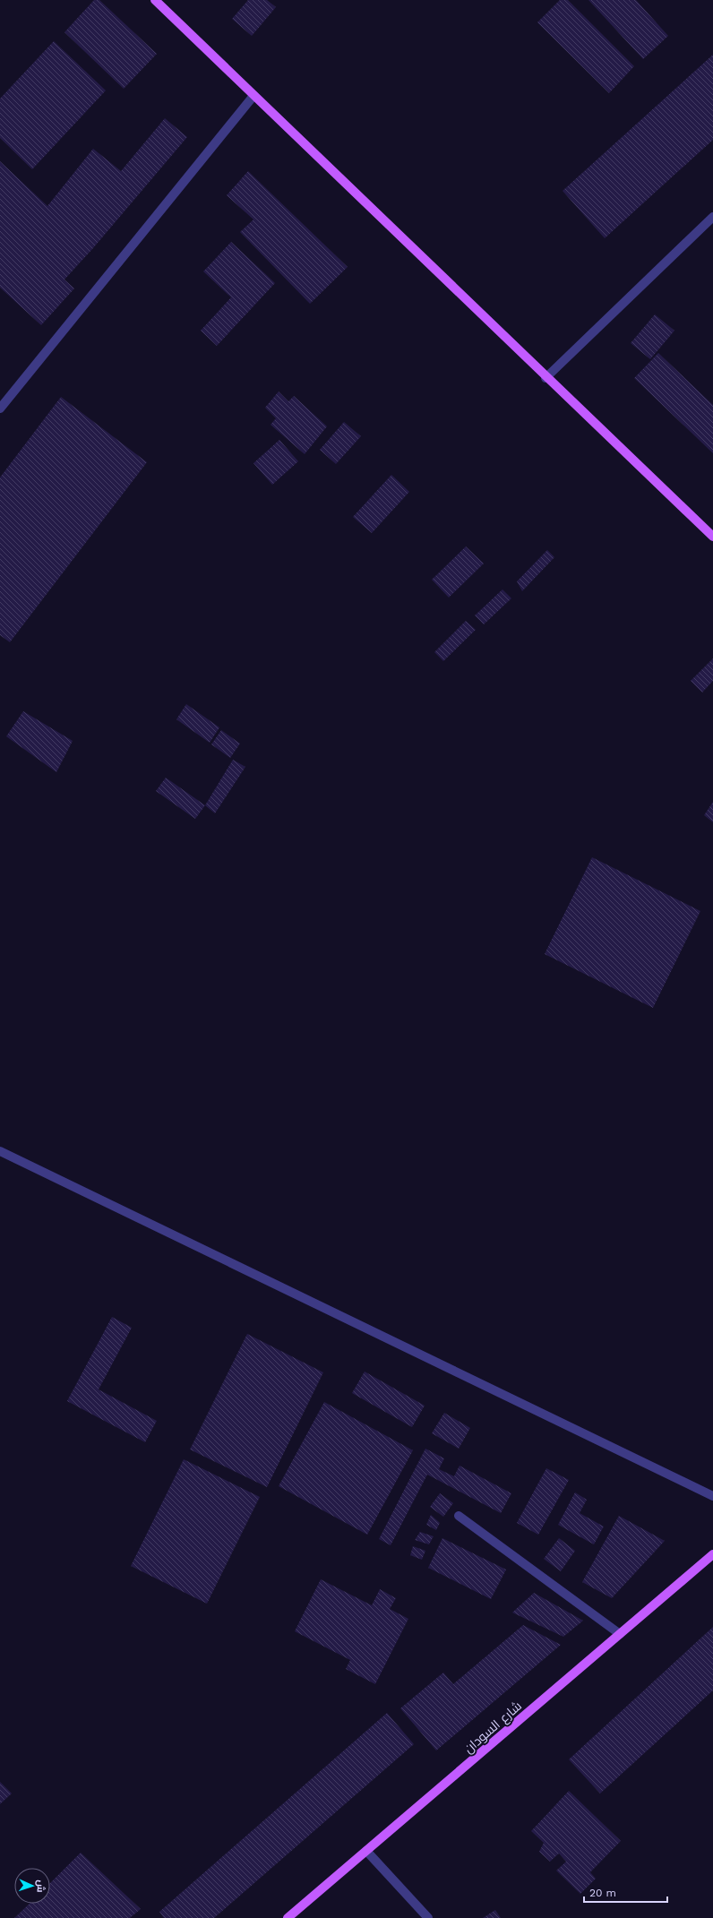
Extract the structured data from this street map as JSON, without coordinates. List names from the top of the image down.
{
  "streets": {
    "main road": ["شارع السودان"]
  },
  "scale_bar": "20 m",
  "north": "right"
}
